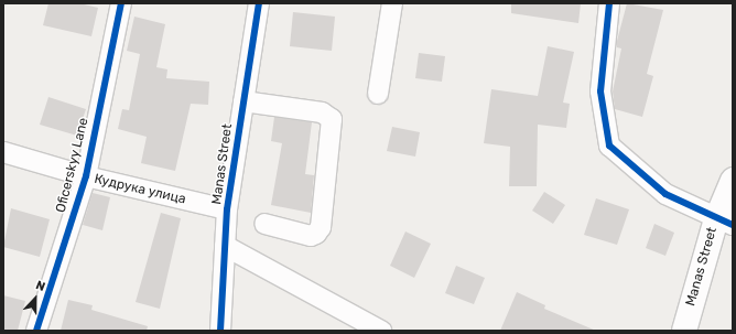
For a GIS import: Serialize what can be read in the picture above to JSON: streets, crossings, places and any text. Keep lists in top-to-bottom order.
{
  "streets": {
    "street": ["Manas Street", "Oficerskyy Lane", "Кудрука улица"]
  },
  "crossings": [
    ["Manas Street", "Кудрука улица"],
    ["Oficerskyy Lane", "Кудрука улица"]
  ],
  "north": "top"
}
